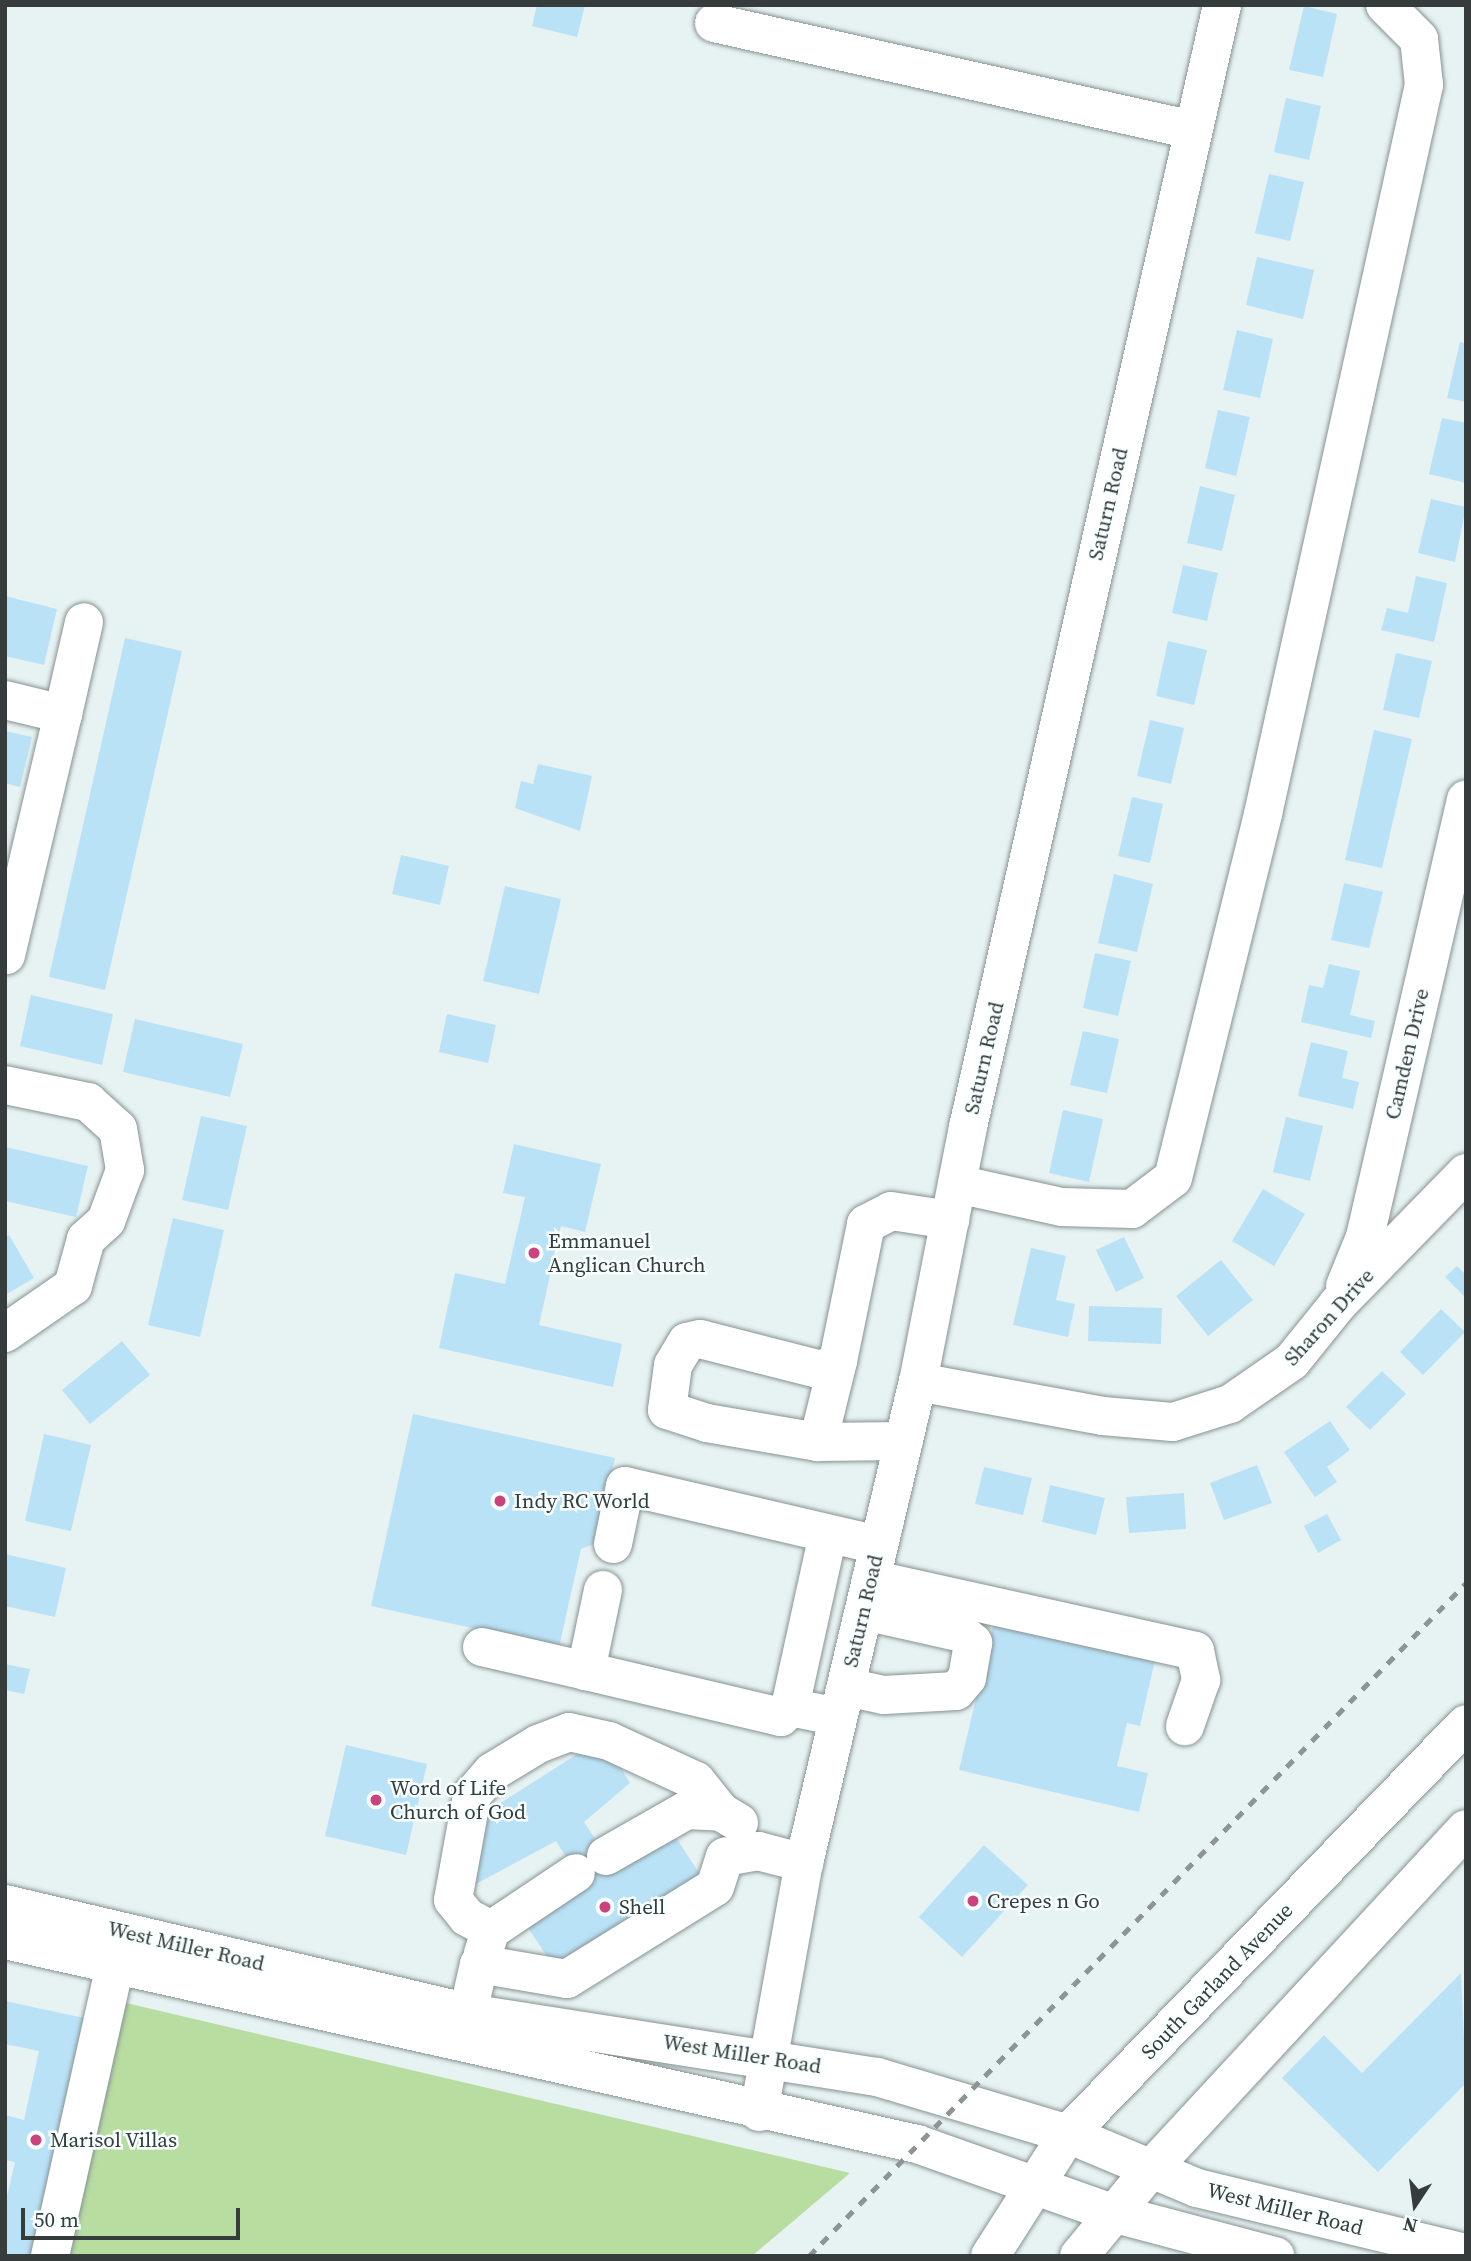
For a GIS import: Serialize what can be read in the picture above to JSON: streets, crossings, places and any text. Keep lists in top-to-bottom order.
{
  "streets": {
    "main road": [
      "Saturn Road",
      "Camden Drive",
      "Sharon Drive",
      "West Miller Road",
      "South Garland Avenue"
    ]
  },
  "crossings": [
    ["Saturn Road", "Sharon Drive"],
    ["Saturn Road", "West Miller Road"],
    ["Camden Drive", "Sharon Drive"],
    ["West Miller Road", "South Garland Avenue"]
  ],
  "places": [
    "Emmanuel Anglican Church",
    "Indy RC World",
    "Word of Life Church of God",
    "Crepes n Go",
    "Shell",
    "Marisol Villas"
  ],
  "scale_bar": "50 m",
  "north": "bottom"
}
